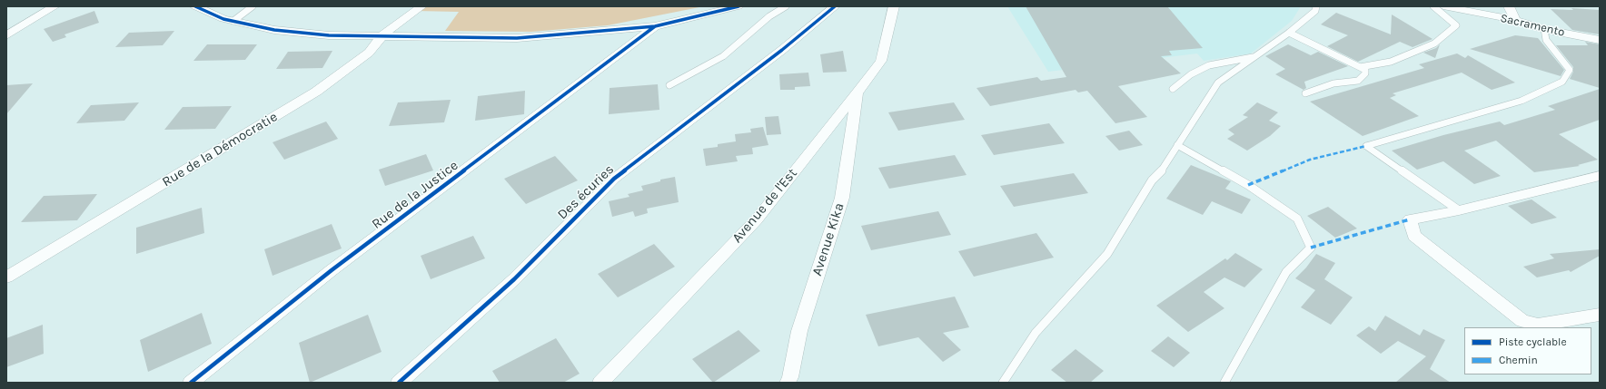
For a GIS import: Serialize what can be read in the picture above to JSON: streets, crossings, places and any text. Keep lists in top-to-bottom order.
{
  "streets": {
    "street": [
      "Sacramento",
      "Rue de la Démocratie",
      "Des écuries",
      "Rue de la Justice",
      "Avenue de l'Est",
      "Avenue Kika"
    ]
  },
  "crossings": [
    ["Avenue de l'Est", "Avenue Kika"]
  ],
  "legend": ["Piste cyclable", "Chemin"]
}
